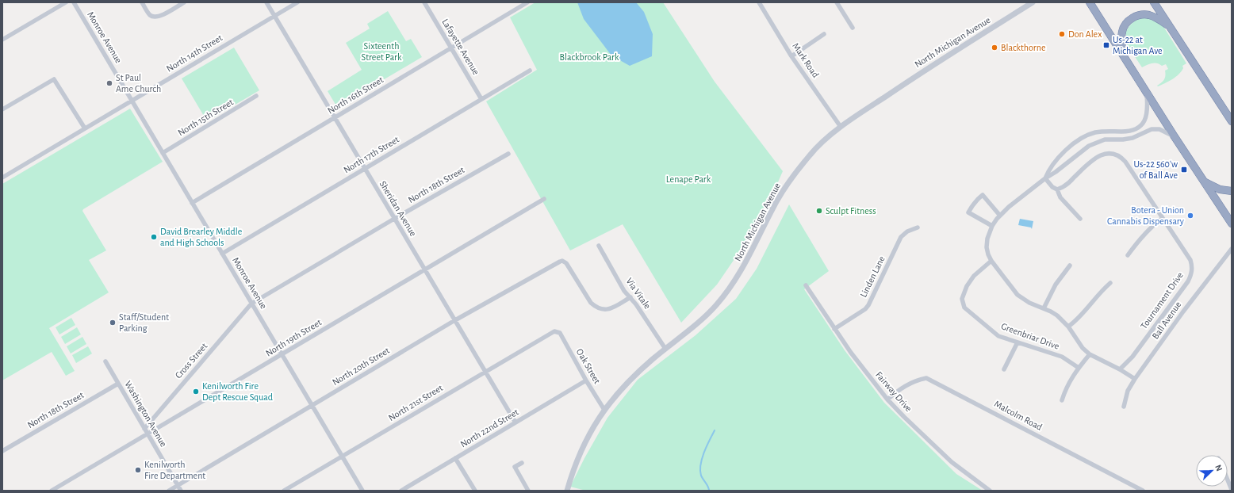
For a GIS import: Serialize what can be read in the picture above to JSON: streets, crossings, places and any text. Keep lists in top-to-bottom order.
{
  "streets": {
    "street": [
      "Monroe Avenue",
      "North Michigan Avenue",
      "Lafayette Avenue",
      "North 14th Street",
      "Mark Road",
      "North 16th Street",
      "North 15th Street",
      "North 17th Street",
      "North 18th Street",
      "Sheridan Avenue",
      "Linden Lane",
      "Via Vitale",
      "Tournament Drive",
      "Ball Avenue",
      "Greenbriar Drive",
      "North 19th Street",
      "Cross Street",
      "North 20th Street",
      "Oak Street",
      "Fairway Drive",
      "North 21st Street",
      "Washington Avenue",
      "Malcolm Road",
      "North 22nd Street"
    ]
  },
  "crossings": [
    ["Monroe Avenue", "North 14th Street"],
    ["Monroe Avenue", "North 16th Street"],
    ["Monroe Avenue", "North 15th Street"],
    ["Monroe Avenue", "North 17th Street"],
    ["Monroe Avenue", "North 18th Street"],
    ["Monroe Avenue", "North 19th Street"],
    ["Monroe Avenue", "Cross Street"],
    ["Monroe Avenue", "North 20th Street"],
    ["Monroe Avenue", "North 21st Street"],
    ["North Michigan Avenue", "Mark Road"],
    ["North Michigan Avenue", "Via Vitale"],
    ["North Michigan Avenue", "Oak Street"],
    ["Lafayette Avenue", "North 16th Street"],
    ["Lafayette Avenue", "North 17th Street"],
    ["North 14th Street", "Sheridan Avenue"],
    ["North 16th Street", "Sheridan Avenue"],
    ["North 17th Street", "Sheridan Avenue"],
    ["North 18th Street", "Sheridan Avenue"],
    ["North 18th Street", "Cross Street"],
    ["North 18th Street", "Washington Avenue"],
    ["Sheridan Avenue", "North 19th Street"],
    ["Sheridan Avenue", "North 20th Street"],
    ["Sheridan Avenue", "North 21st Street"],
    ["Sheridan Avenue", "North 22nd Street"],
    ["Linden Lane", "Fairway Drive"],
    ["Via Vitale", "North 20th Street"],
    ["North 19th Street", "Washington Avenue"],
    ["Cross Street", "Washington Avenue"],
    ["North 20th Street", "Washington Avenue"],
    ["Oak Street", "North 21st Street"],
    ["Oak Street", "North 22nd Street"],
    ["Fairway Drive", "Malcolm Road"]
  ],
  "parks": ["Sixteenth Street Park", "Blackbrook Park", "Lenape Park"],
  "places": {
    "other": [
      "Don Alex",
      "Blackthorne",
      "St Paul Ame Church",
      "Sculpt Fitness",
      "Botera - Union Cannabis Dispensary",
      "David Brearley Middle and High Schools",
      "Staff/Student Parking",
      "Kenilworth Fire Dept Rescue Squad",
      "Kenilworth Fire Department"
    ],
    "transit": ["Us-22 at Michigan Ave", "Us-22 560'w of Ball Ave"]
  },
  "north": "top right"
}
